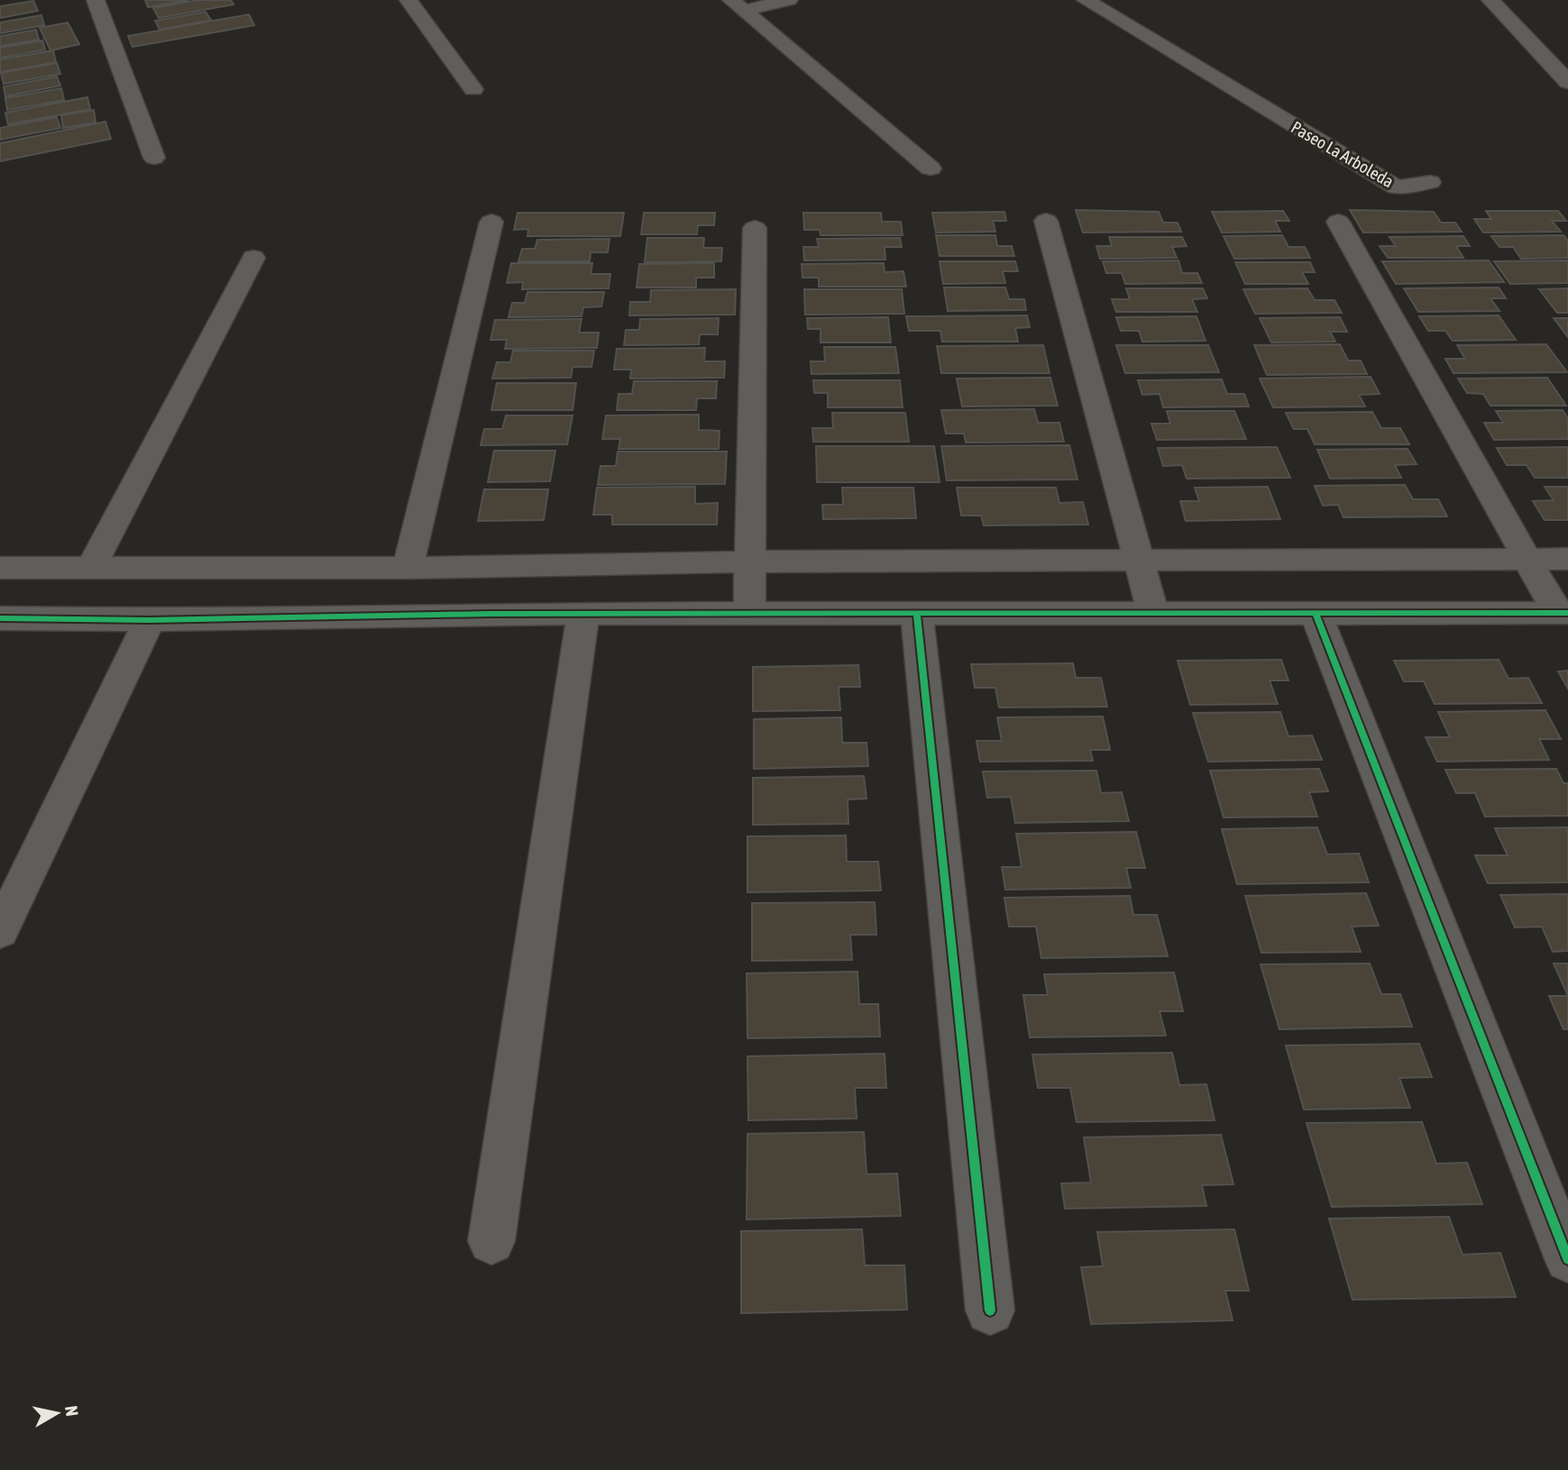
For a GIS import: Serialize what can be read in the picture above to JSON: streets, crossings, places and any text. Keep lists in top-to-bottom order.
{
  "streets": {
    "street": ["Paseo La Arboleda"]
  },
  "north": "right"
}
